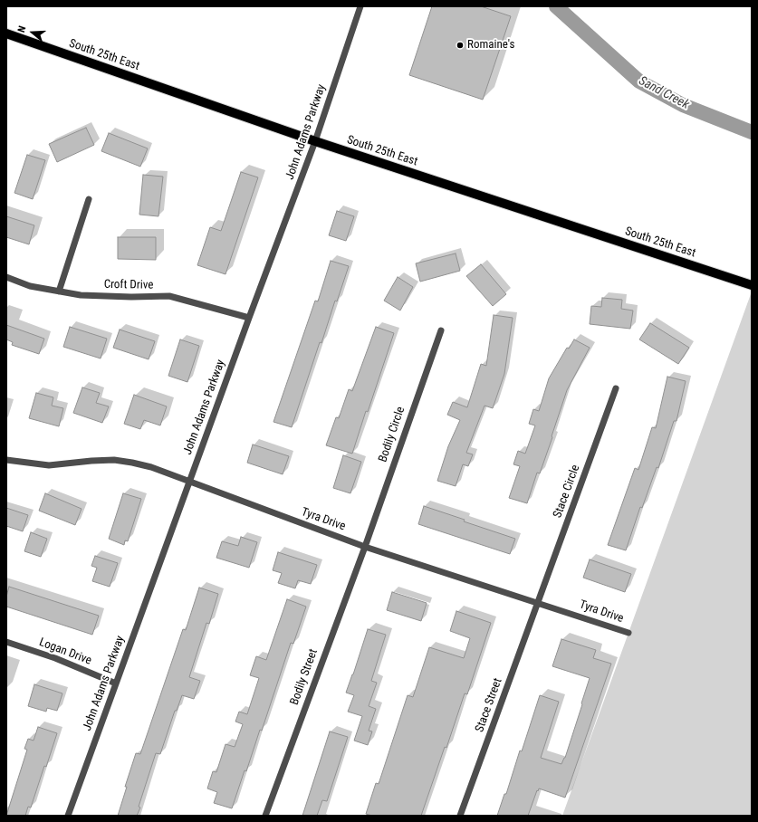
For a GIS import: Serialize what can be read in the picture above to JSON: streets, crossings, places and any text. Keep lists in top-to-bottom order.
{
  "streets": {
    "main road": ["South 25th East"],
    "street": [
      "John Adams Parkway",
      "Croft Drive",
      "Bodily Circle",
      "Stace Circle",
      "Tyra Drive",
      "Logan Drive",
      "Bodily Street",
      "Stace Street"
    ]
  },
  "crossings": [
    ["South 25th East", "John Adams Parkway"],
    ["John Adams Parkway", "Croft Drive"],
    ["John Adams Parkway", "Tyra Drive"],
    ["John Adams Parkway", "Logan Drive"],
    ["Bodily Circle", "Tyra Drive"],
    ["Bodily Circle", "Bodily Street"],
    ["Stace Circle", "Tyra Drive"],
    ["Stace Circle", "Stace Street"],
    ["Tyra Drive", "Bodily Street"],
    ["Tyra Drive", "Stace Street"]
  ],
  "water": ["Sand Creek"],
  "places": ["Romaine's"],
  "north": "left"
}
